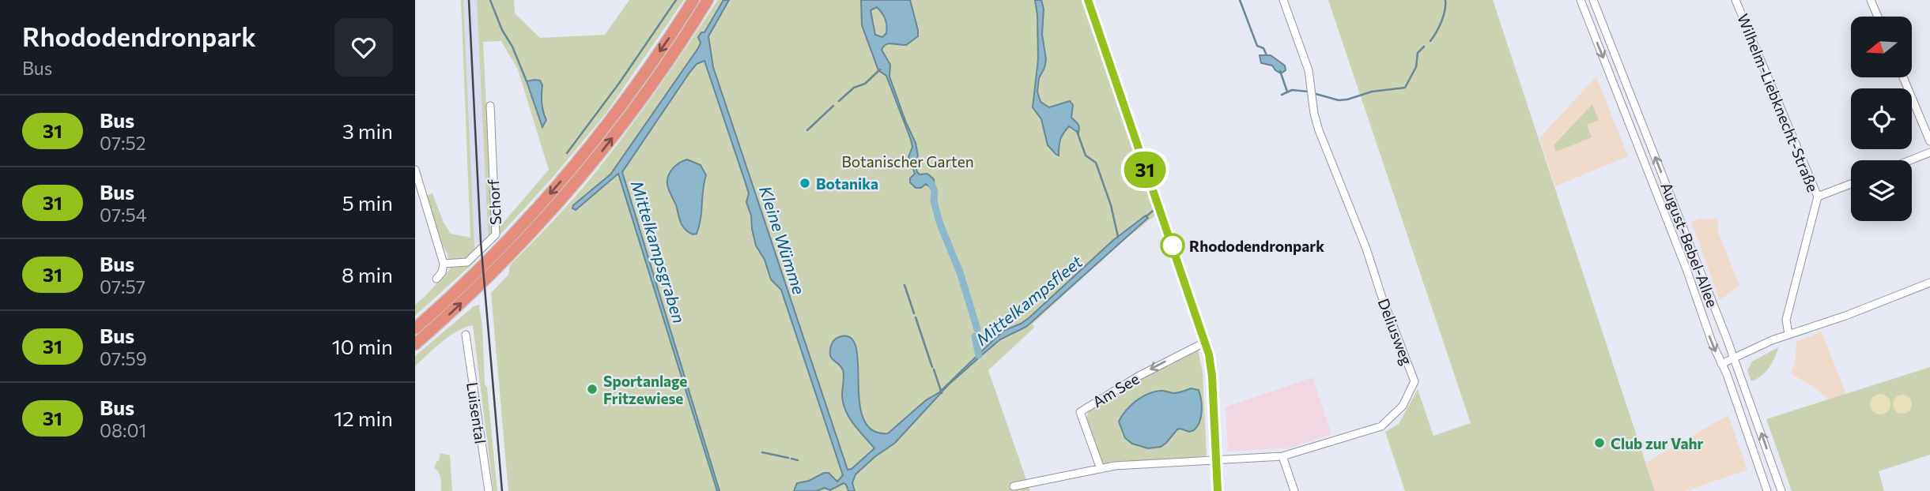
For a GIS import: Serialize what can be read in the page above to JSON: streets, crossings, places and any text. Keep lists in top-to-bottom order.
{
  "streets": {
    "street": [
      "Wilhelm-Liebknecht-Straße",
      "Schorf",
      "August-Bebel-Allee",
      "Deliusweg",
      "Am See",
      "Luisental"
    ]
  },
  "crossings": [
    ["Deliusweg", "Am See"]
  ],
  "one_way": ["Am See"],
  "water": ["Kleine Wümme", "Mittelkampsgraben", "Mittelkampsfleet"],
  "parks": ["Botanischer Garten"],
  "places": [
    "Botanika",
    "Rhododendronpark",
    "Sportanlage Fritzewiese",
    "Club zur Vahr"
  ],
  "lines": ["bus line 31"],
  "north": "left",
  "page": {
    "heading": ["Rhododendronpark", "Bus"],
    "on_map": "31",
    "list": [
      {
        "mark": "31",
        "name": "Bus",
        "note": "07:52",
        "value": "3 min"
      },
      {
        "mark": "31",
        "name": "Bus",
        "note": "07:54",
        "value": "5 min"
      },
      {
        "mark": "31",
        "name": "Bus",
        "note": "07:57",
        "value": "8 min"
      },
      {
        "mark": "31",
        "name": "Bus",
        "note": "07:59",
        "value": "10 min"
      },
      {
        "mark": "31",
        "name": "Bus",
        "note": "08:01",
        "value": "12 min"
      }
    ]
  }
}
